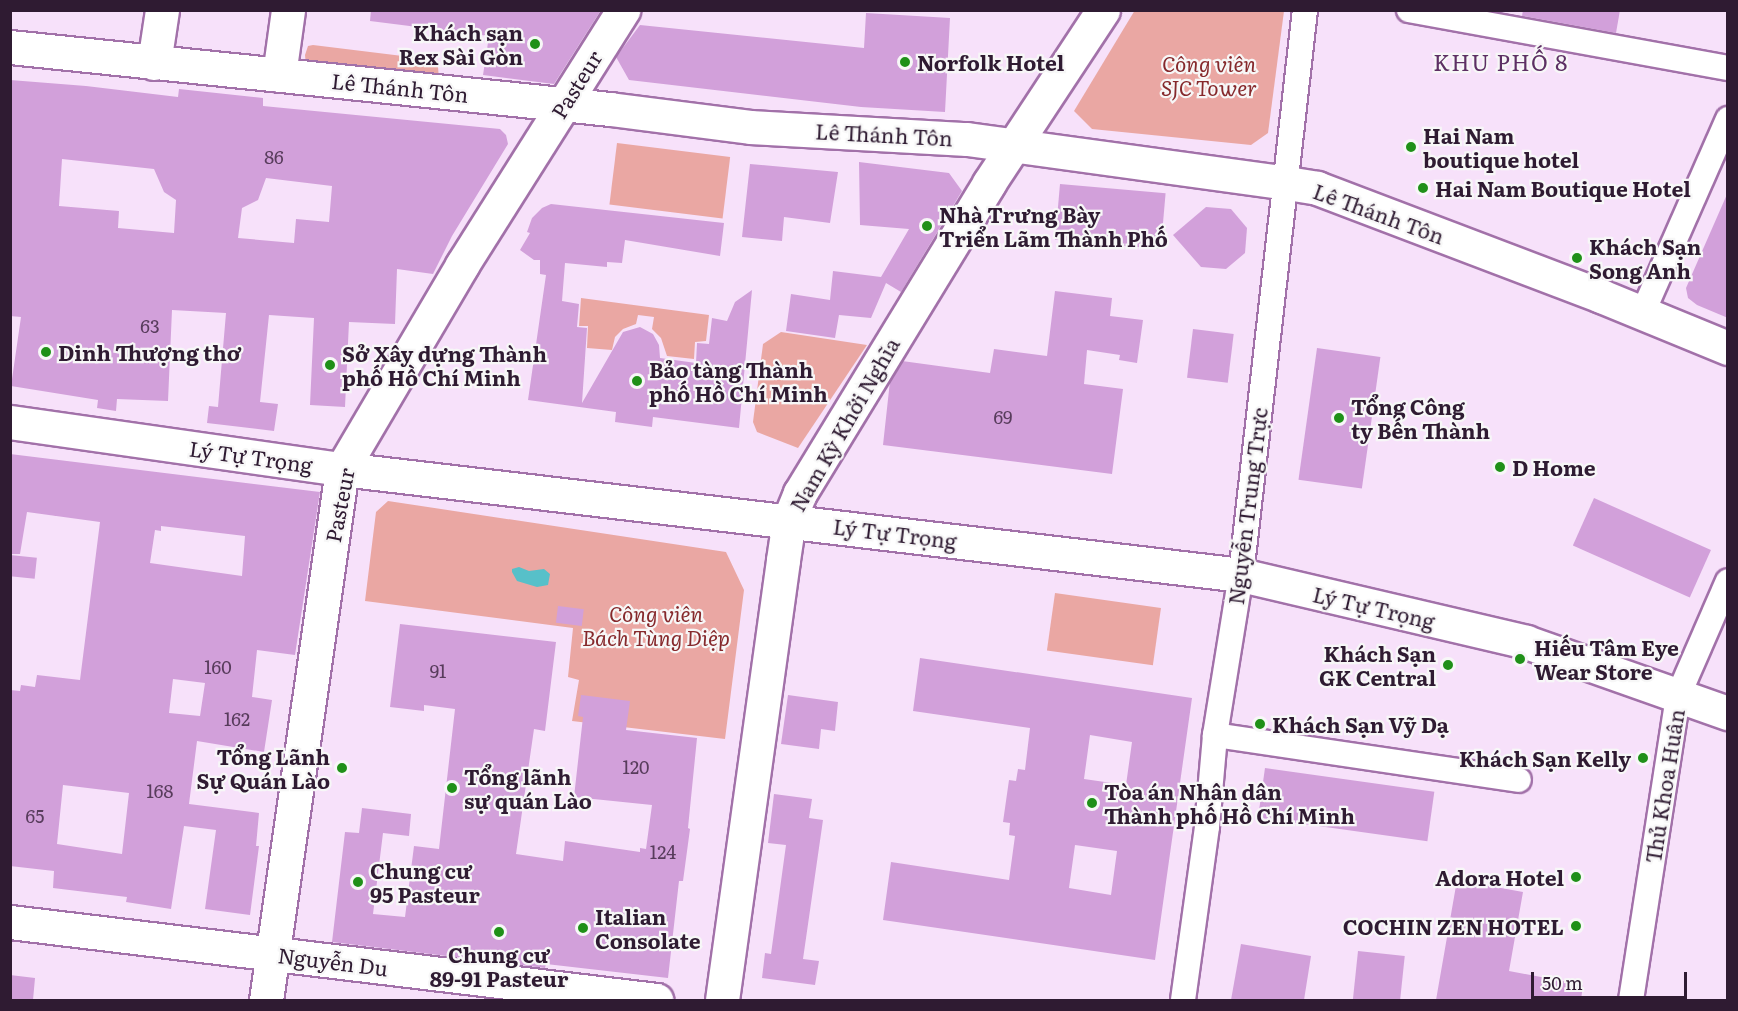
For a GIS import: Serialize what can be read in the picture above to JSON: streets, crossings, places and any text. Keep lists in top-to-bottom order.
{
  "streets": {
    "street": [
      "Pasteur",
      "Lê Thánh Tôn",
      "Nam Kỳ Khởi Nghĩa",
      "Lý Tự Trọng",
      "Nguyễn Trung Trực",
      "Thủ Khoa Huân",
      "Nguyễn Du"
    ]
  },
  "crossings": [
    ["Pasteur", "Lê Thánh Tôn"],
    ["Pasteur", "Lý Tự Trọng"],
    ["Pasteur", "Nguyễn Du"],
    ["Lê Thánh Tôn", "Nam Kỳ Khởi Nghĩa"],
    ["Lê Thánh Tôn", "Nguyễn Trung Trực"],
    ["Nam Kỳ Khởi Nghĩa", "Lý Tự Trọng"],
    ["Lý Tự Trọng", "Nguyễn Trung Trực"],
    ["Lý Tự Trọng", "Thủ Khoa Huân"]
  ],
  "districts": ["KHU PHỐ 8"],
  "parks": ["Công viên SJC Tower", "Công viên Bách Tùng Diệp"],
  "places": [
    "Khách sạn Rex Sài Gòn",
    "Norfolk Hotel",
    "Hai Nam boutique hotel",
    "Hai Nam Boutique Hotel",
    "Nhà Trưng Bày Triển Lãm Thành Phố",
    "Khách Sạn Song Anh",
    "Dinh Thượng thơ",
    "Sở Xây dựng Thành phố Hồ Chí Minh",
    "Bảo tàng Thành phố Hồ Chí Minh",
    "Tổng Công ty Bến Thành",
    "D Home",
    "Hiếu Tâm Eye Wear Store",
    "Khách Sạn GK Central",
    "Khách Sạn Vỹ Dạ",
    "Khách Sạn Kelly",
    "Tổng Lãnh Sự Quán Lào",
    "Tổng lãnh sự quán Lào",
    "Tòa án Nhân dân Thành phố Hồ Chí Minh",
    "Adora Hotel",
    "Chung cư 95 Pasteur",
    "COCHIN ZEN HOTEL",
    "Italian Consolate",
    "Chung cư 89-91 Pasteur"
  ],
  "house_numbers": [
    "86",
    "63",
    "69",
    "160",
    "91",
    "162",
    "120",
    "168",
    "65",
    "124"
  ],
  "scale_bar": "50 m"
}
